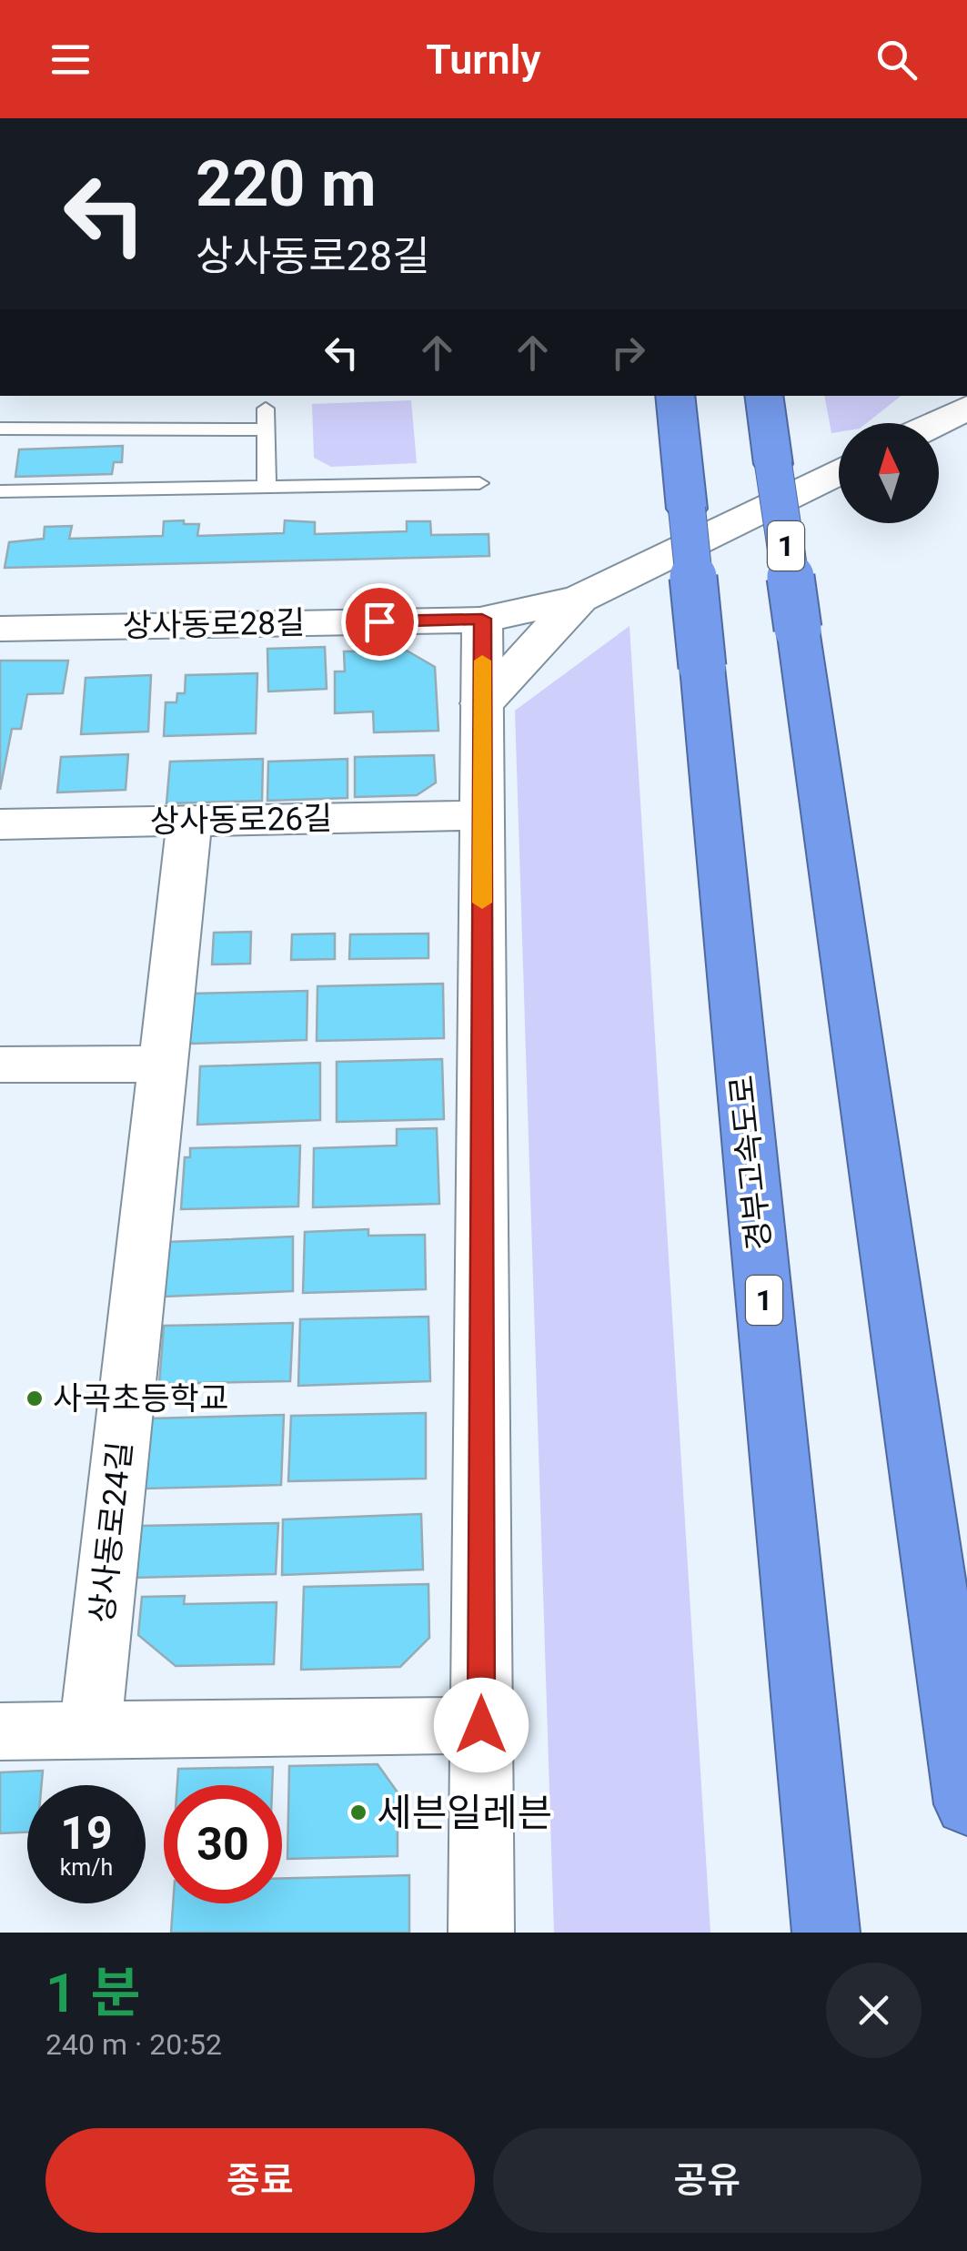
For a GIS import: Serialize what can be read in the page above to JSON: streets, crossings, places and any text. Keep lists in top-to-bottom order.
{
  "streets": {
    "highway": ["1", "경부고속도로"],
    "street": ["상사동로28길", "상사동로26길", "상사동로24길"]
  },
  "crossings": [
    ["상사동로26길", "상사동로24길"]
  ],
  "places": ["사곡초등학교", "세븐일레븐"],
  "north": "top",
  "page": {
    "header": "Turnly",
    "turn": ["220 m", "상사동로28길"],
    "speed": "19 km/h",
    "limit": "30",
    "heading": ["1 분", "240 m · 20:52"],
    "buttons": ["종료", "공유"]
  }
}
